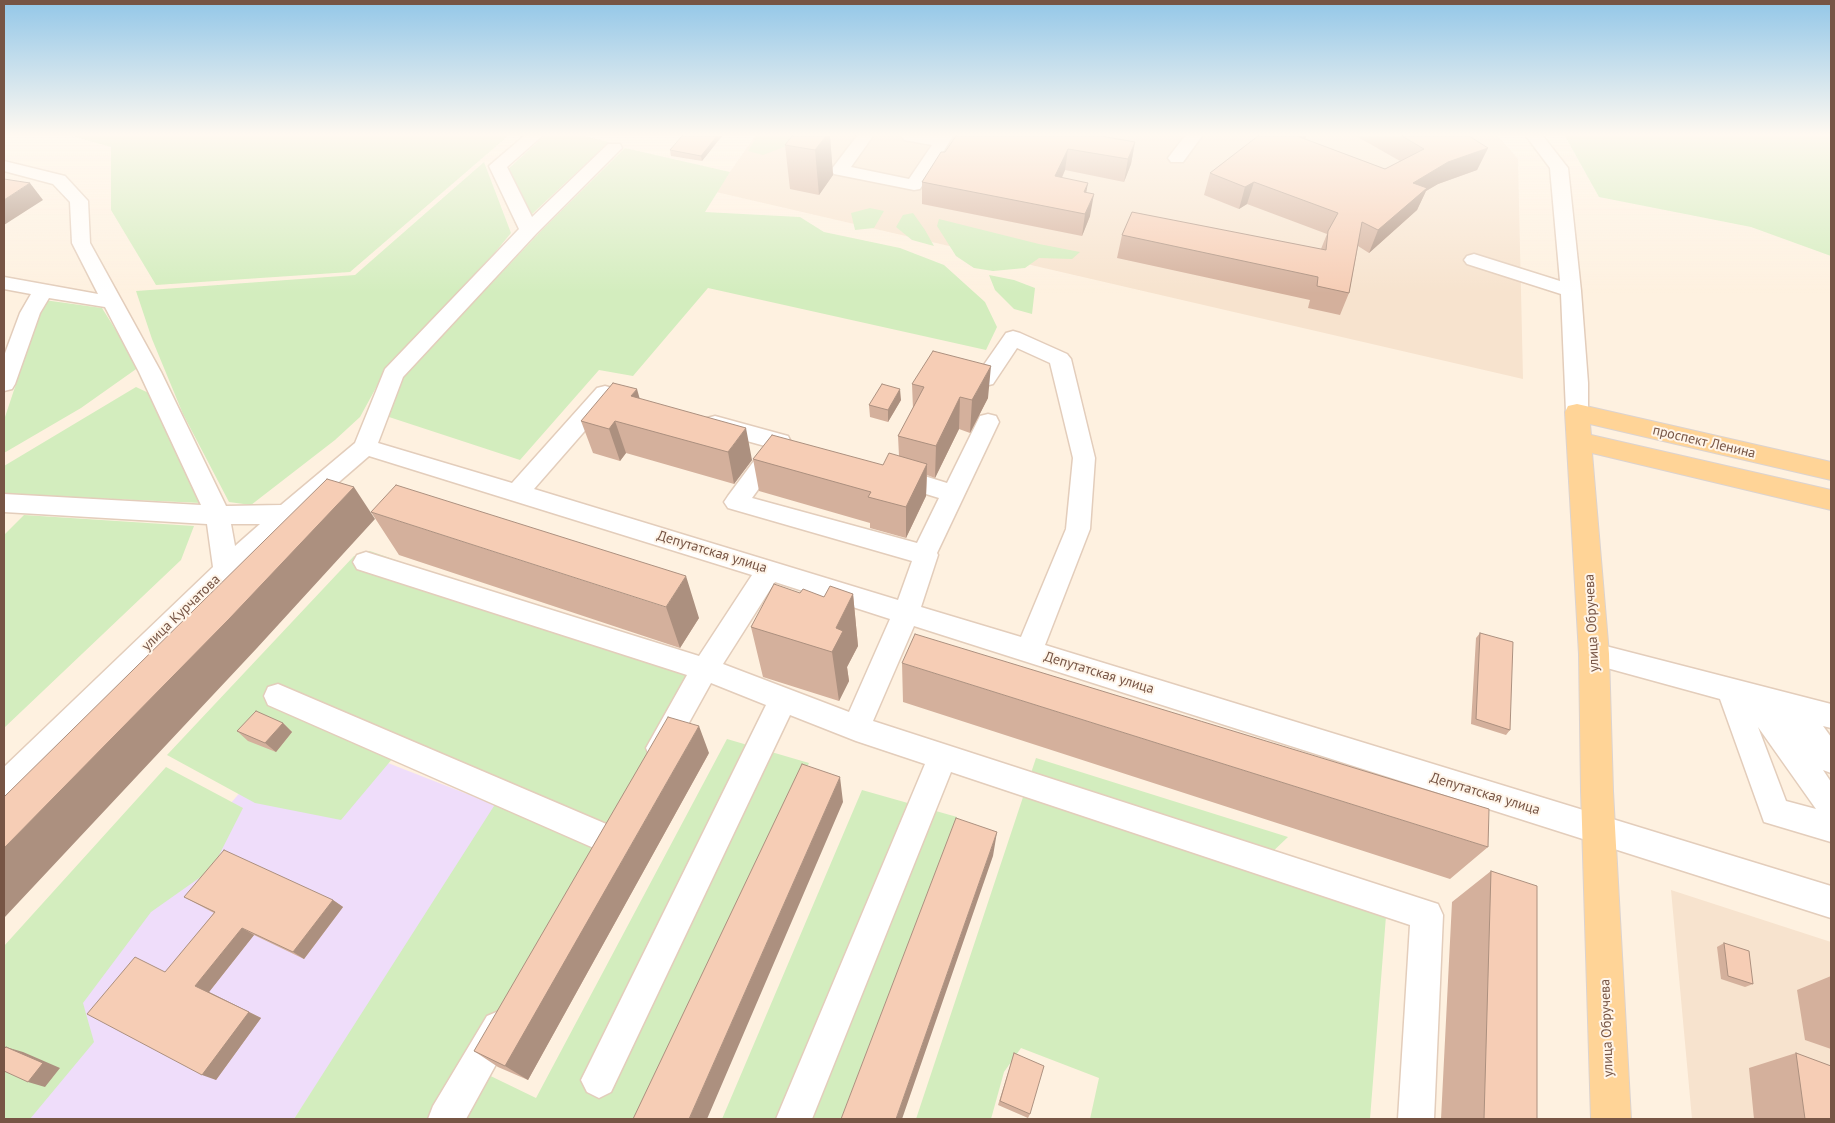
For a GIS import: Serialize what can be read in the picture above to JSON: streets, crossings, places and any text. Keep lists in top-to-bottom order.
{
  "streets": {
    "main road": ["проспект Ленина", "улица Обручева"],
    "street": ["Депутатская улица", "улица Курчатова"]
  },
  "crossings": [
    ["проспект Ленина", "улица Обручева"],
    ["Депутатская улица", "улица Курчатова"],
    ["Депутатская улица", "улица Обручева"]
  ]
}
